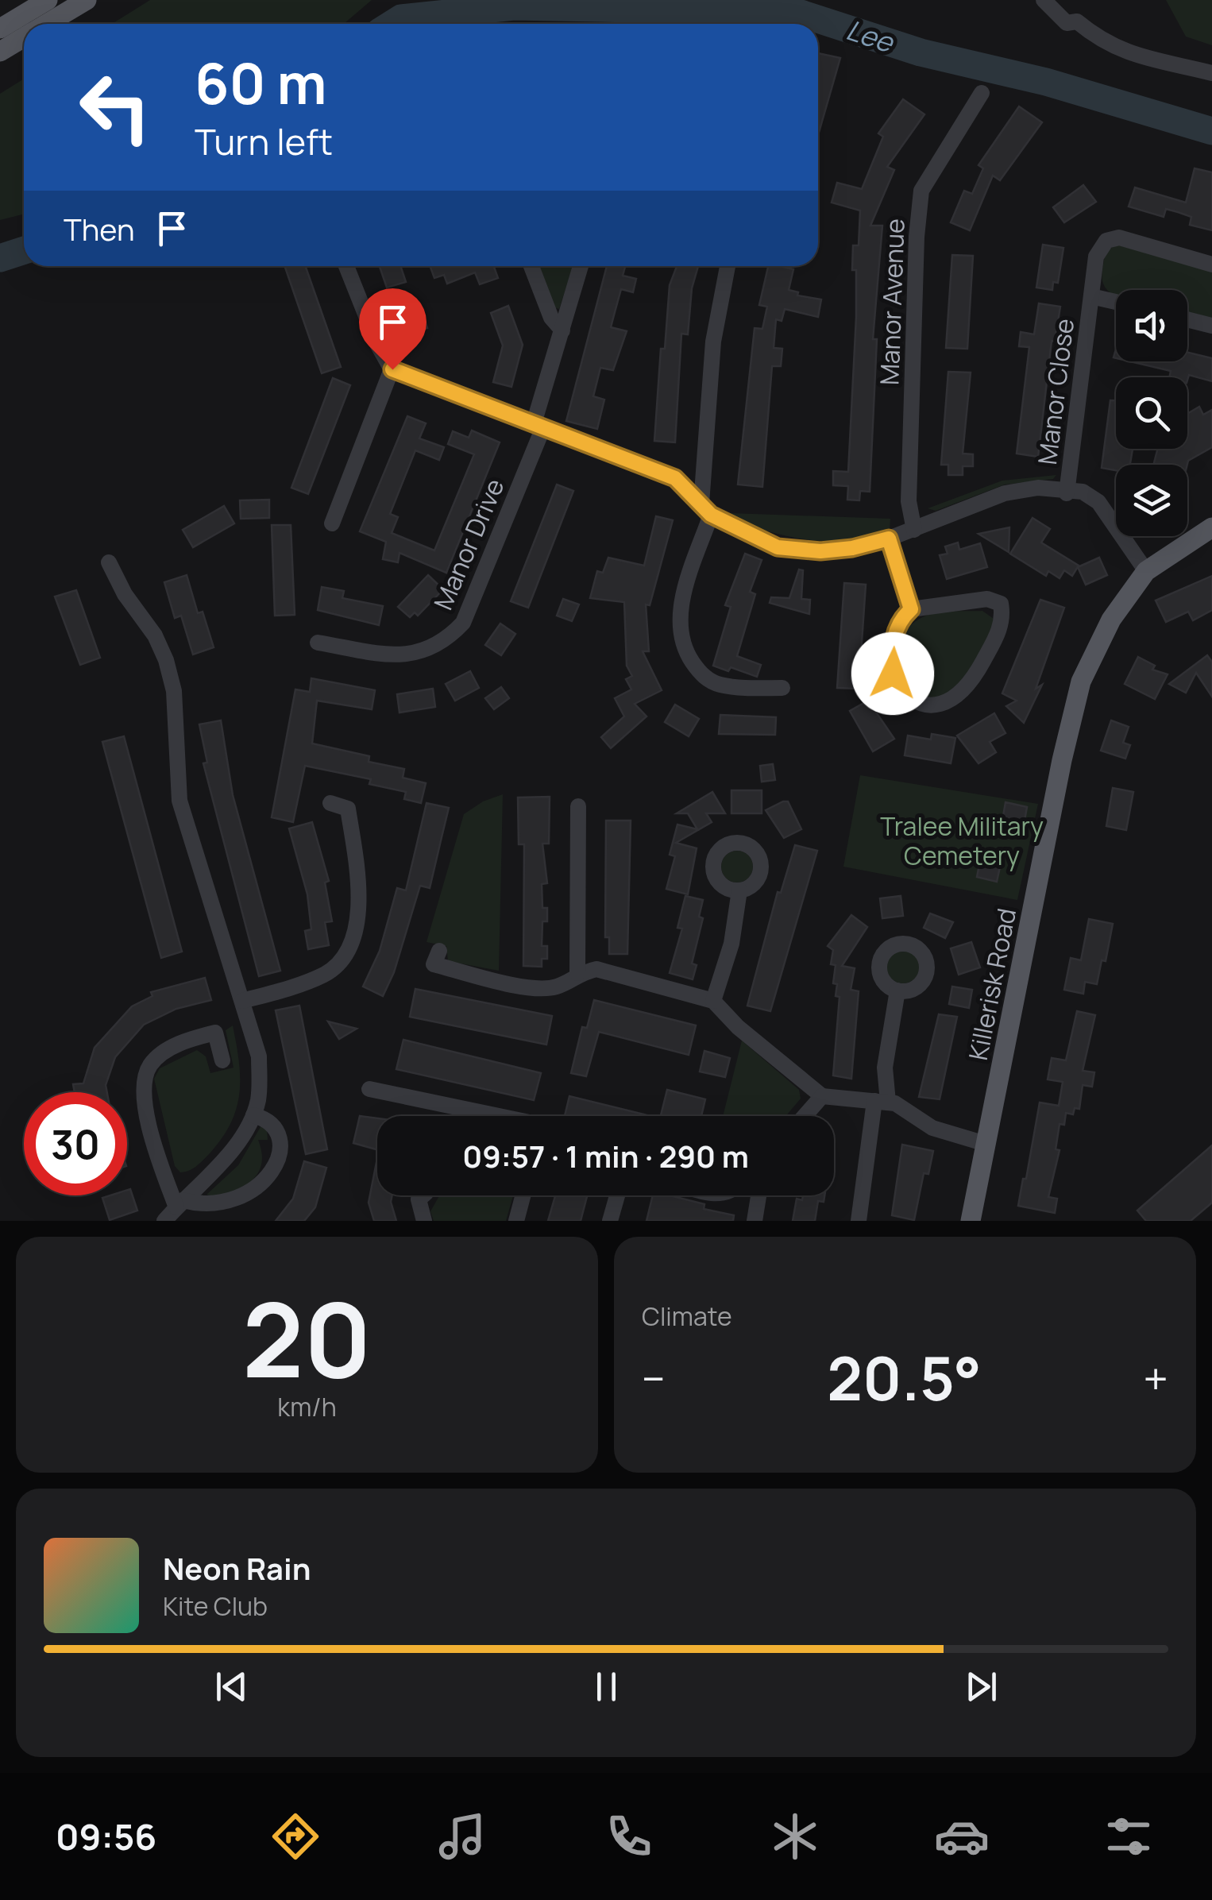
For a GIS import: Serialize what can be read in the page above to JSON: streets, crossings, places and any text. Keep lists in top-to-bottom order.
{
  "streets": {
    "main road": ["Killerisk Road"],
    "street": ["Manor Avenue", "Manor Close", "Manor Drive"]
  },
  "water": ["Lee"],
  "parks": ["Tralee Military Cemetery"],
  "page": {
    "turn": ["60 m", "Turn left"],
    "then": "Then",
    "limit": "30",
    "trip": "09:57 · 1 min · 290 m",
    "tile": [
      ["20", "km/h"],
      "Climate"
    ],
    "heat": ["−", "20.5°", "+"],
    "song": ["Neon Rain", "Kite Club"],
    "tabs": "09:56"
  }
}
